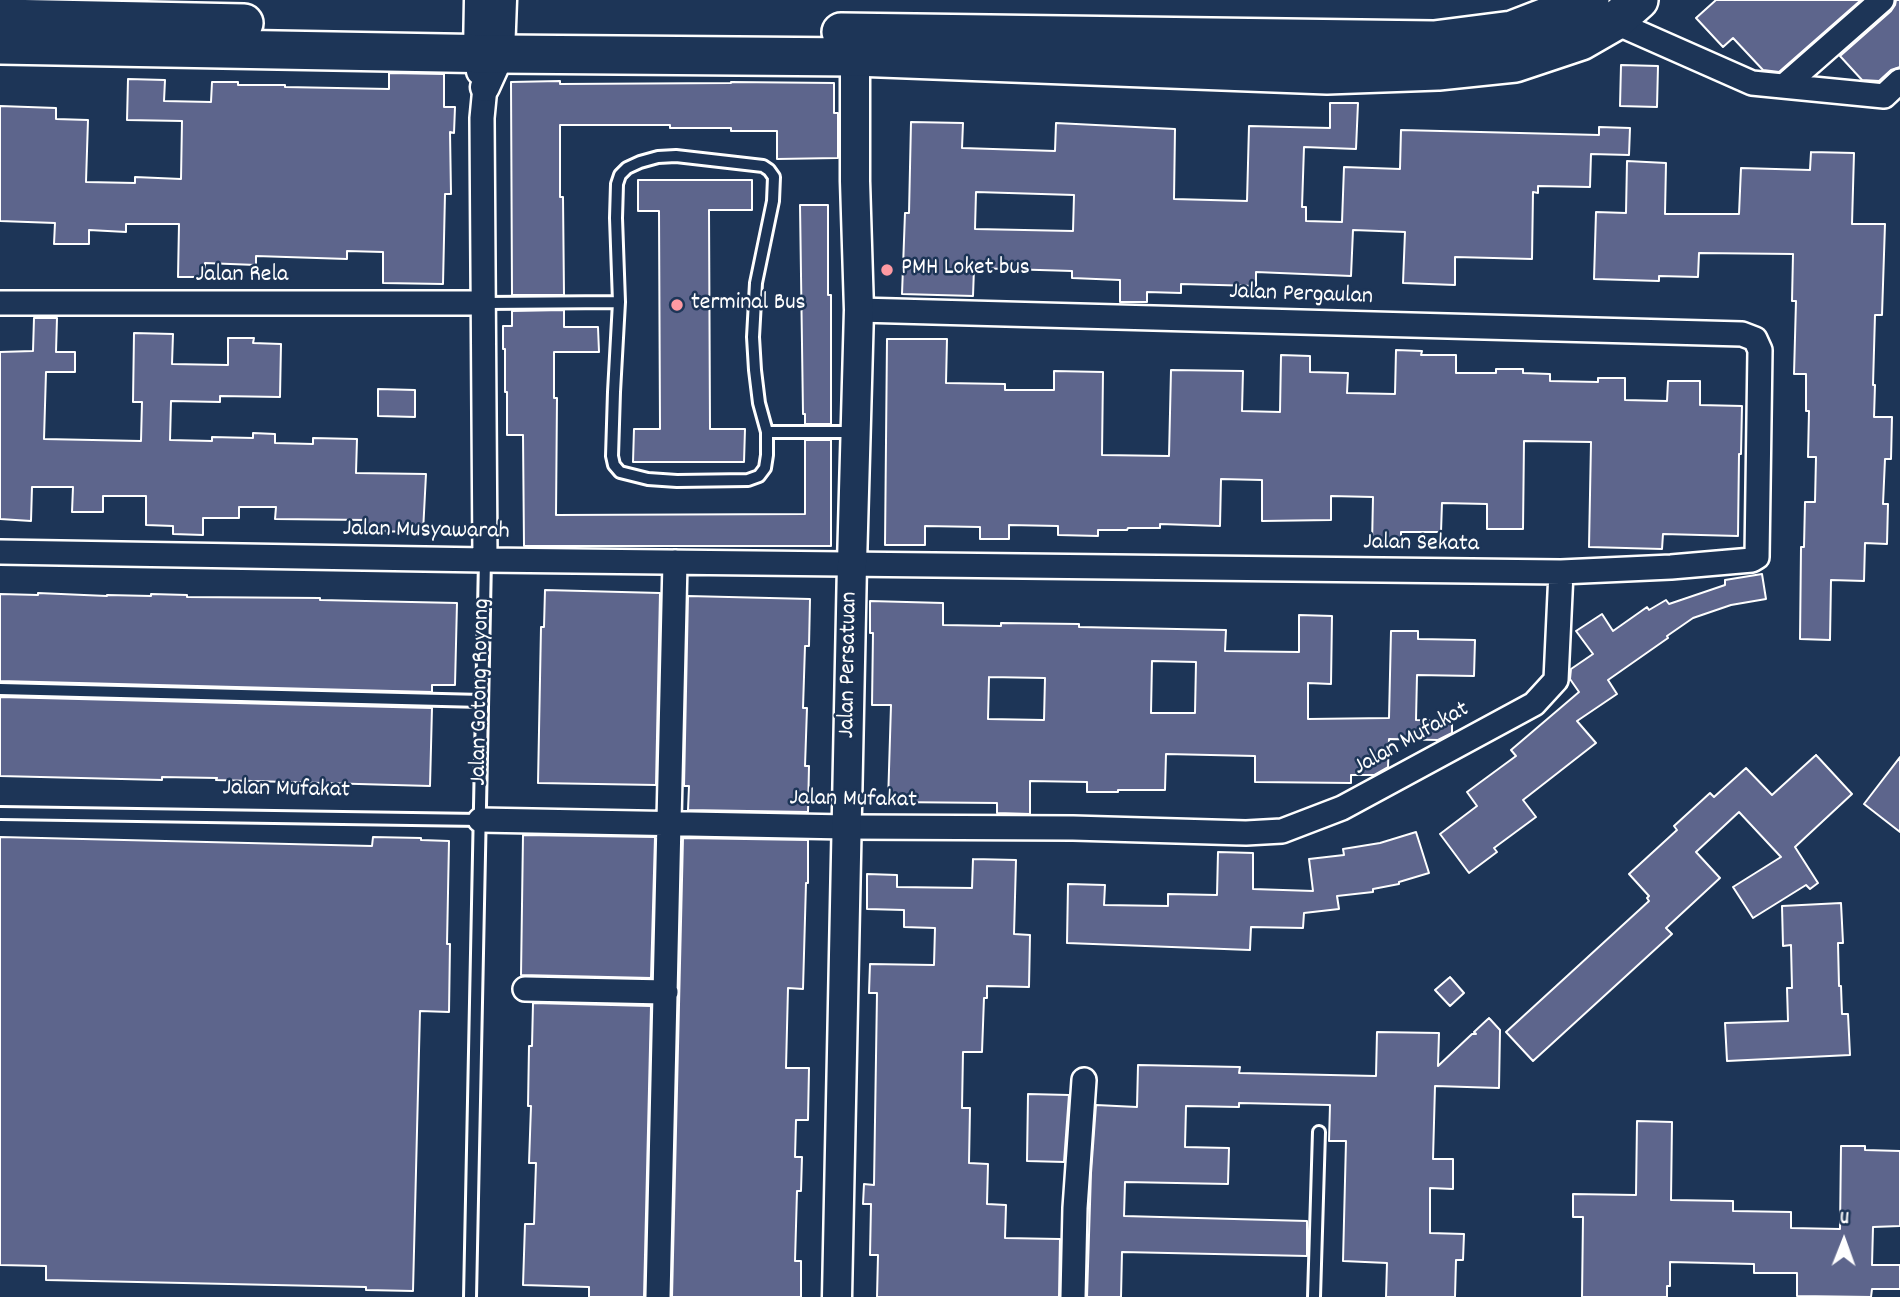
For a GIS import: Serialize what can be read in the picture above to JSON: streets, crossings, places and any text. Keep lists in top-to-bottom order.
{
  "streets": {
    "street": [
      "Jalan Rela",
      "Jalan Pergaulan",
      "Jalan Musyawarah",
      "Jalan Sekata",
      "Jalan Persatuan",
      "Jalan Gotong Royong",
      "Jalan Mufakat"
    ]
  },
  "crossings": [
    ["Jalan Rela", "Jalan Gotong Royong"],
    ["Jalan Pergaulan", "Jalan Sekata"],
    ["Jalan Pergaulan", "Jalan Persatuan"],
    ["Jalan Musyawarah", "Jalan Sekata"],
    ["Jalan Musyawarah", "Jalan Persatuan"],
    ["Jalan Musyawarah", "Jalan Gotong Royong"],
    ["Jalan Sekata", "Jalan Persatuan"],
    ["Jalan Sekata", "Jalan Mufakat"],
    ["Jalan Persatuan", "Jalan Mufakat"],
    ["Jalan Gotong Royong", "Jalan Mufakat"]
  ],
  "places": ["PMH Loket bus", "terminal Bus"],
  "north": "top"
}
